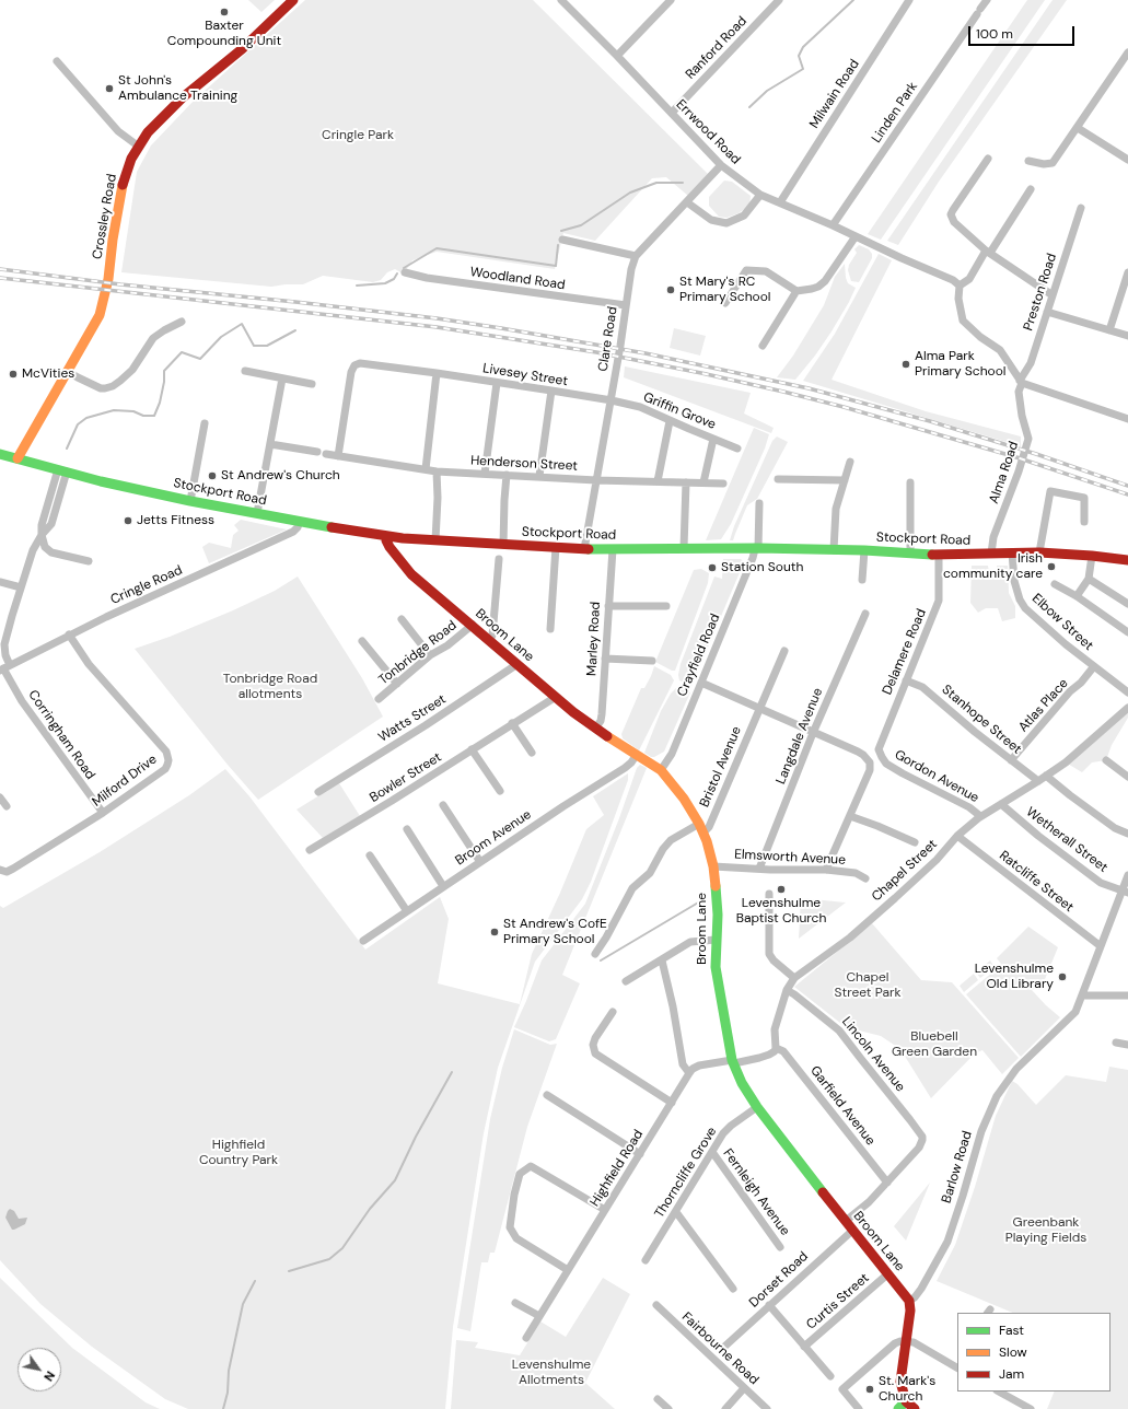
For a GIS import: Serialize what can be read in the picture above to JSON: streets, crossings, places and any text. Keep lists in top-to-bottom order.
{
  "streets": {
    "main road": ["Crossley Road", "Stockport Road", "Broom Lane"],
    "street": [
      "Ranford Road",
      "Milwain Road",
      "Linden Park",
      "Errwood Road",
      "Woodland Road",
      "Preston Road",
      "Clare Road",
      "Livesey Street",
      "Griffin Grove",
      "Henderson Street",
      "Alma Road",
      "Cringle Road",
      "Elbow Street",
      "Marley Road",
      "Delamere Road",
      "Tonbridge Road",
      "Crayfield Road",
      "Atlas Place",
      "Watts Street",
      "Stanhope Street",
      "Corringham Road",
      "Langdale Avenue",
      "Bristol Avenue",
      "Gordon Avenue",
      "Bowler Street",
      "Milford Drive",
      "Broom Avenue",
      "Wetherall Street",
      "Elmsworth Avenue",
      "Chapel Street",
      "Ratcliffe Street",
      "Lincoln Avenue",
      "Garfield Avenue",
      "Barlow Road",
      "Highfield Road",
      "Thorncliffe Grove",
      "Fernleigh Avenue",
      "Dorset Road",
      "Curtis Street",
      "Fairbourne Road"
    ]
  },
  "crossings": [
    ["Ranford Road", "Errwood Road"],
    ["Milwain Road", "Errwood Road"],
    ["Linden Park", "Errwood Road"],
    ["Errwood Road", "Clare Road"],
    ["Crossley Road", "Stockport Road"],
    ["Woodland Road", "Clare Road"],
    ["Preston Road", "Alma Road"],
    ["Clare Road", "Livesey Street"],
    ["Clare Road", "Griffin Grove"],
    ["Clare Road", "Henderson Street"],
    ["Clare Road", "Stockport Road"],
    ["Livesey Street", "Griffin Grove"],
    ["Livesey Street", "Henderson Street"],
    ["Alma Road", "Stockport Road"],
    ["Stockport Road", "Cringle Road"],
    ["Stockport Road", "Elbow Street"],
    ["Stockport Road", "Broom Lane"],
    ["Stockport Road", "Marley Road"],
    ["Stockport Road", "Delamere Road"],
    ["Stockport Road", "Crayfield Road"],
    ["Stockport Road", "Corringham Road"],
    ["Cringle Road", "Corringham Road"],
    ["Cringle Road", "Milford Drive"],
    ["Elbow Street", "Atlas Place"],
    ["Broom Lane", "Marley Road"],
    ["Broom Lane", "Tonbridge Road"],
    ["Broom Lane", "Crayfield Road"],
    ["Broom Lane", "Watts Street"],
    ["Broom Lane", "Bristol Avenue"],
    ["Broom Lane", "Bowler Street"],
    ["Broom Lane", "Broom Avenue"],
    ["Broom Lane", "Elmsworth Avenue"],
    ["Broom Lane", "Barlow Road"],
    ["Broom Lane", "Thorncliffe Grove"],
    ["Broom Lane", "Dorset Road"],
    ["Broom Lane", "Curtis Street"],
    ["Delamere Road", "Stanhope Street"],
    ["Delamere Road", "Gordon Avenue"],
    ["Atlas Place", "Stanhope Street"],
    ["Stanhope Street", "Chapel Street"],
    ["Corringham Road", "Milford Drive"],
    ["Langdale Avenue", "Elmsworth Avenue"],
    ["Gordon Avenue", "Chapel Street"],
    ["Wetherall Street", "Chapel Street"],
    ["Wetherall Street", "Barlow Road"],
    ["Chapel Street", "Ratcliffe Street"],
    ["Chapel Street", "Lincoln Avenue"],
    ["Chapel Street", "Garfield Avenue"],
    ["Ratcliffe Street", "Barlow Road"],
    ["Lincoln Avenue", "Garfield Avenue"],
    ["Thorncliffe Grove", "Fernleigh Avenue"]
  ],
  "parks": [
    "Cringle Park",
    "Tonbridge Road allotments",
    "Chapel Street Park",
    "Bluebell Green Garden",
    "Highfield Country Park",
    "Greenbank Playing Fields",
    "Levenshulme Allotments"
  ],
  "places": [
    "Baxter Compounding Unit",
    "St John's Ambulance Training",
    "St Mary's RC Primary School",
    "Alma Park Primary School",
    "McVities",
    "St Andrew's Church",
    "Jetts Fitness",
    "Irish community care",
    "Station South",
    "Levenshulme Baptist Church",
    "St Andrew's CofE Primary School",
    "Levenshulme Old Library",
    "St. Mark's Church"
  ],
  "legend": ["Fast", "Slow", "Jam"],
  "scale_bar": "100 m",
  "north": "bottom right"
}
